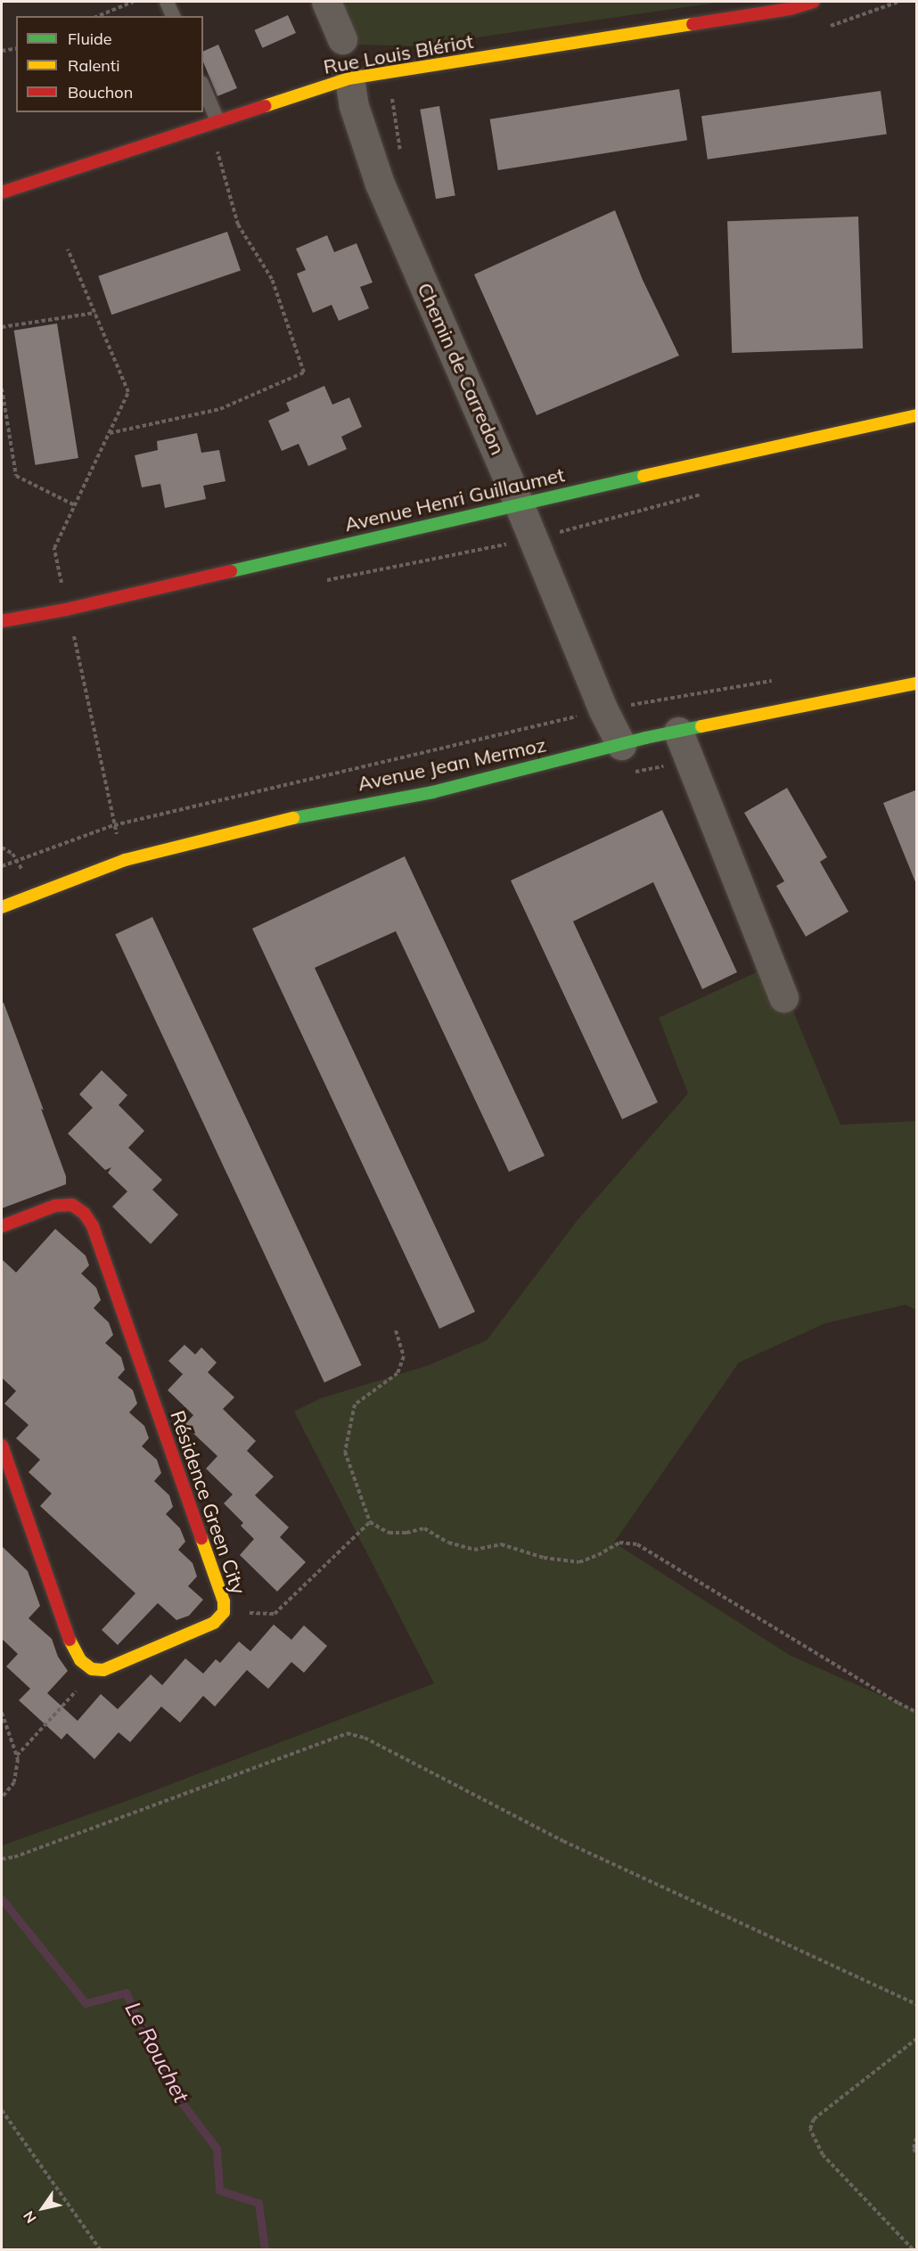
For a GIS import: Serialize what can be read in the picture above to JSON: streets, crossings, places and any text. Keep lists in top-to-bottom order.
{
  "streets": {
    "street": [
      "Rue Louis Blériot",
      "Chemin de Carredon",
      "Avenue Henri Guillaumet",
      "Avenue Jean Mermoz",
      "Résidence Green City"
    ]
  },
  "crossings": [
    ["Rue Louis Blériot", "Chemin de Carredon"],
    ["Chemin de Carredon", "Avenue Henri Guillaumet"],
    ["Chemin de Carredon", "Avenue Jean Mermoz"]
  ],
  "water": ["Le Rouchet"],
  "legend": ["Fluide", "Ralenti", "Bouchon"],
  "north": "bottom left"
}
